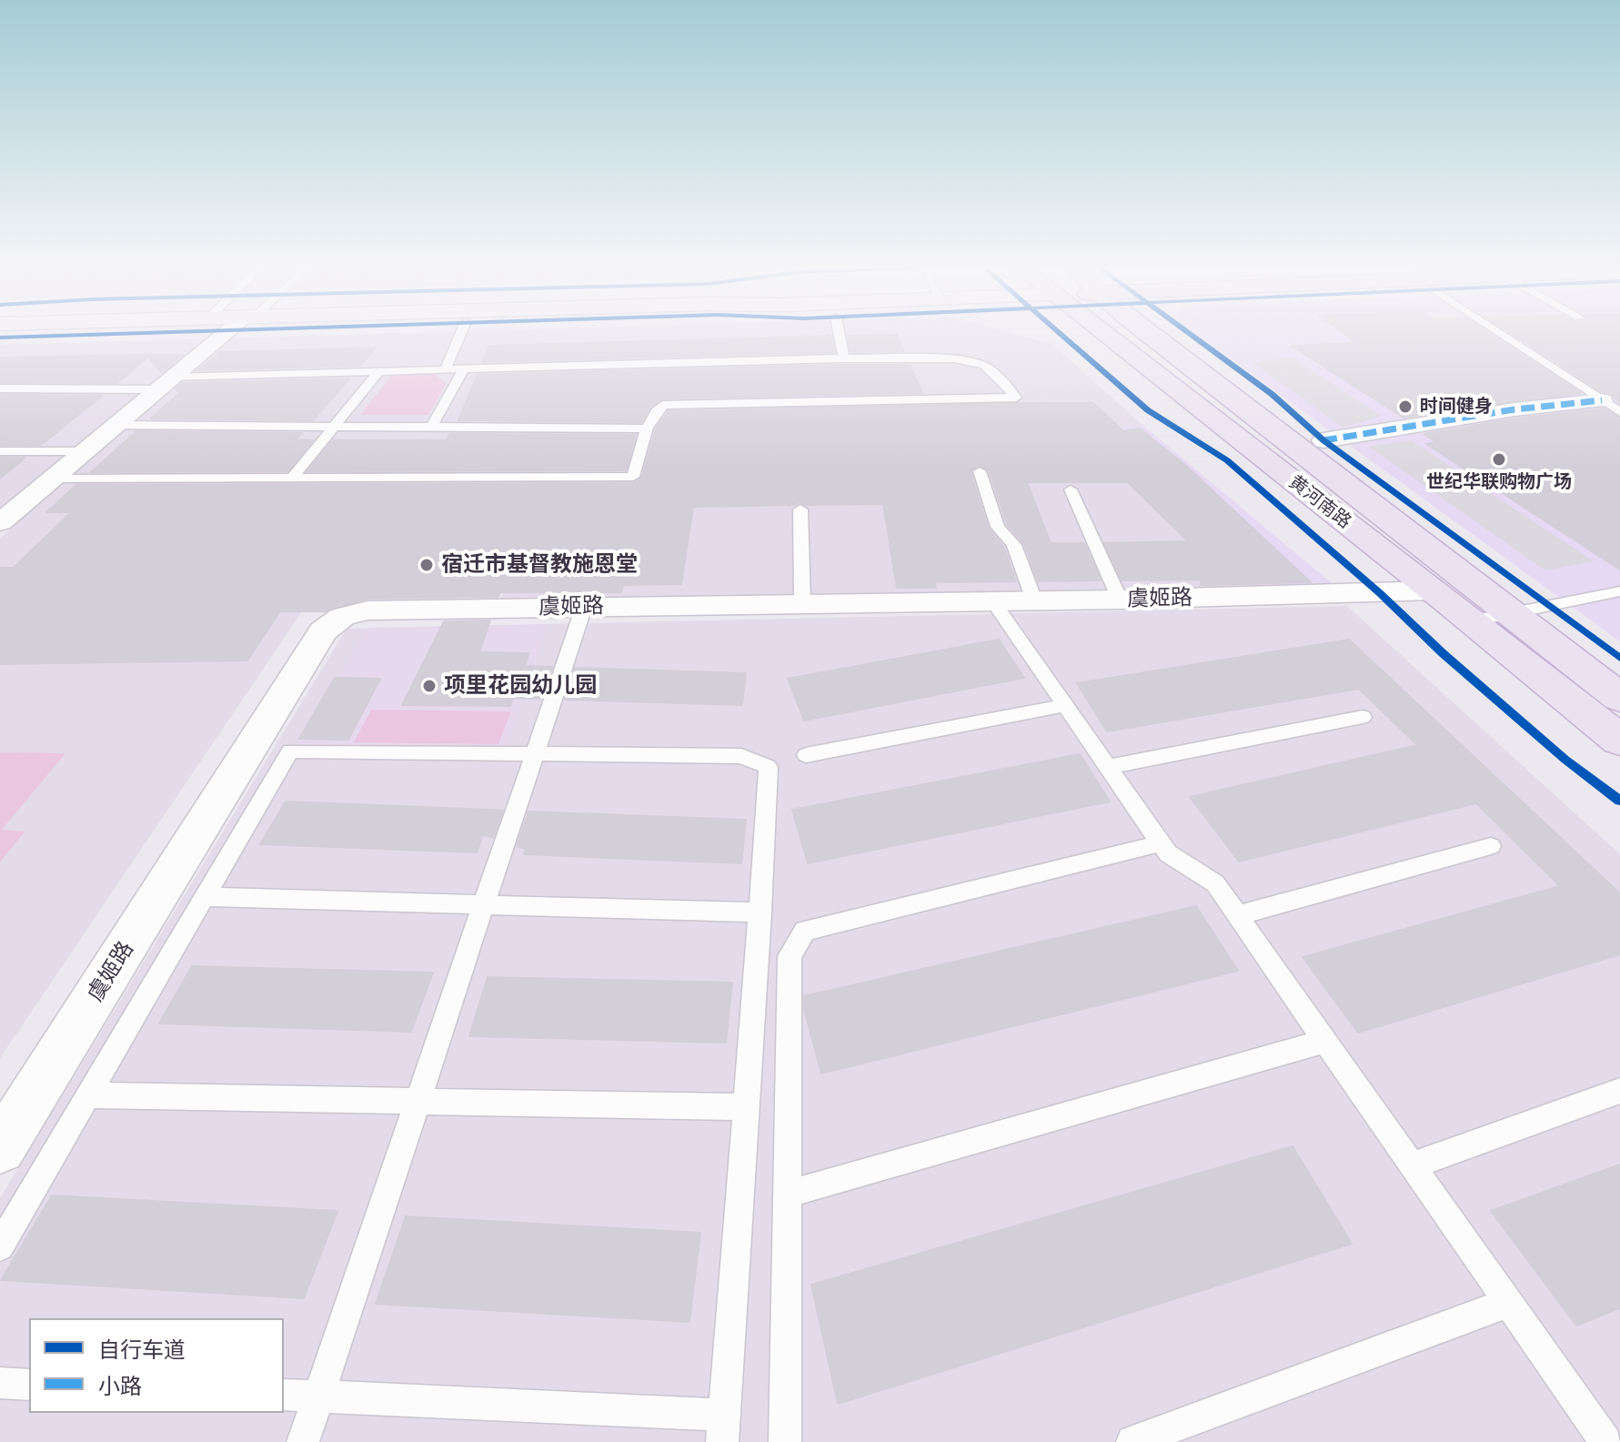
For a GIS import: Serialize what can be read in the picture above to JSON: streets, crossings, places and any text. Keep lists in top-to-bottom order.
{
  "streets": {
    "main road": ["黄河南路"],
    "street": ["虞姬路"]
  },
  "crossings": [
    ["黄河南路", "虞姬路"]
  ],
  "places": [
    "时间健身",
    "世纪华联购物广场",
    "宿迁市基督教施恩堂",
    "项里花园幼儿园"
  ],
  "legend": ["自行车道", "小路"]
}
